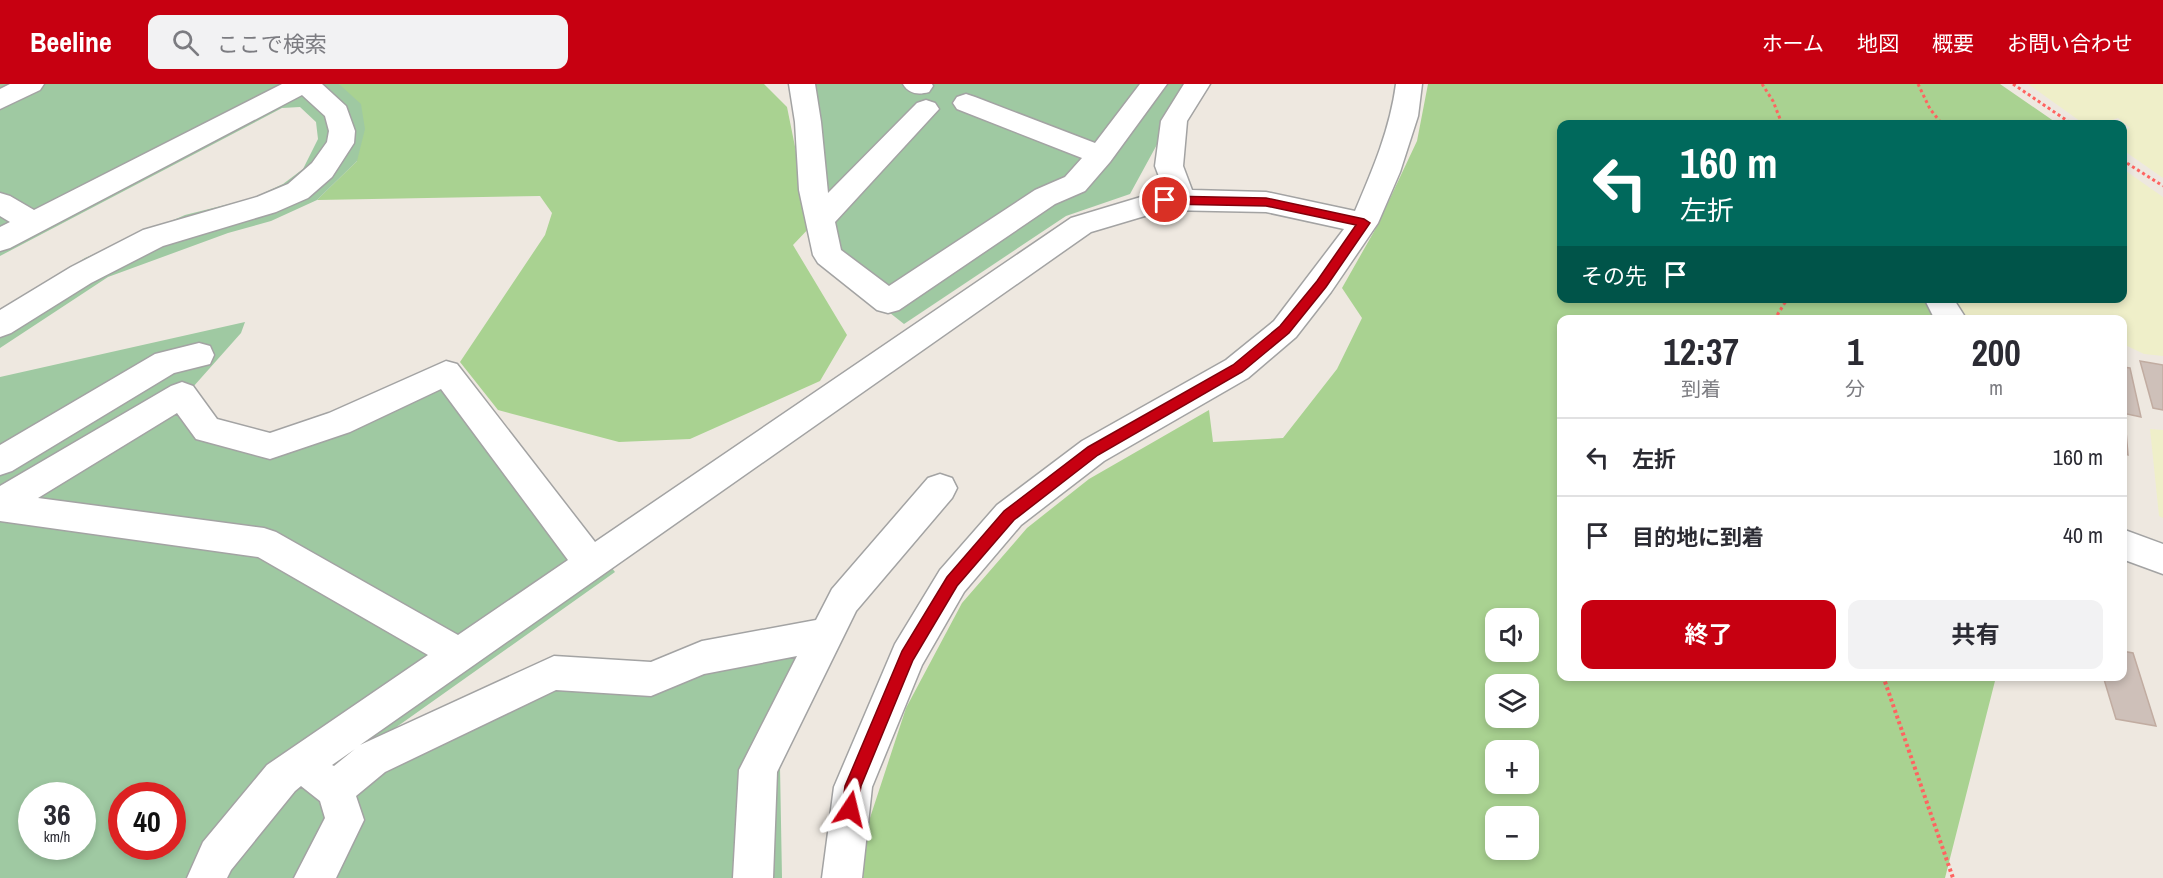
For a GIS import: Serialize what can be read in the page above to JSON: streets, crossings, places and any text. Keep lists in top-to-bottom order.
{
  "page": {
    "header": "Beeline",
    "search": "ここで検索",
    "nav": [
      "ホーム",
      "地図",
      "概要",
      "お問い合わせ"
    ],
    "turn": ["160 m", "左折"],
    "then": "その先",
    "eta": [
      "12:37",
      "到着",
      "1",
      "分",
      "200",
      "m"
    ],
    "list": [
      {
        "name": "左折",
        "value": "160 m"
      },
      {
        "name": "目的地に到着",
        "value": "40 m"
      }
    ],
    "buttons": ["終了", "共有"],
    "map_buttons": ["+", "−"],
    "speed": "36 km/h",
    "limit": "40"
  }
}
